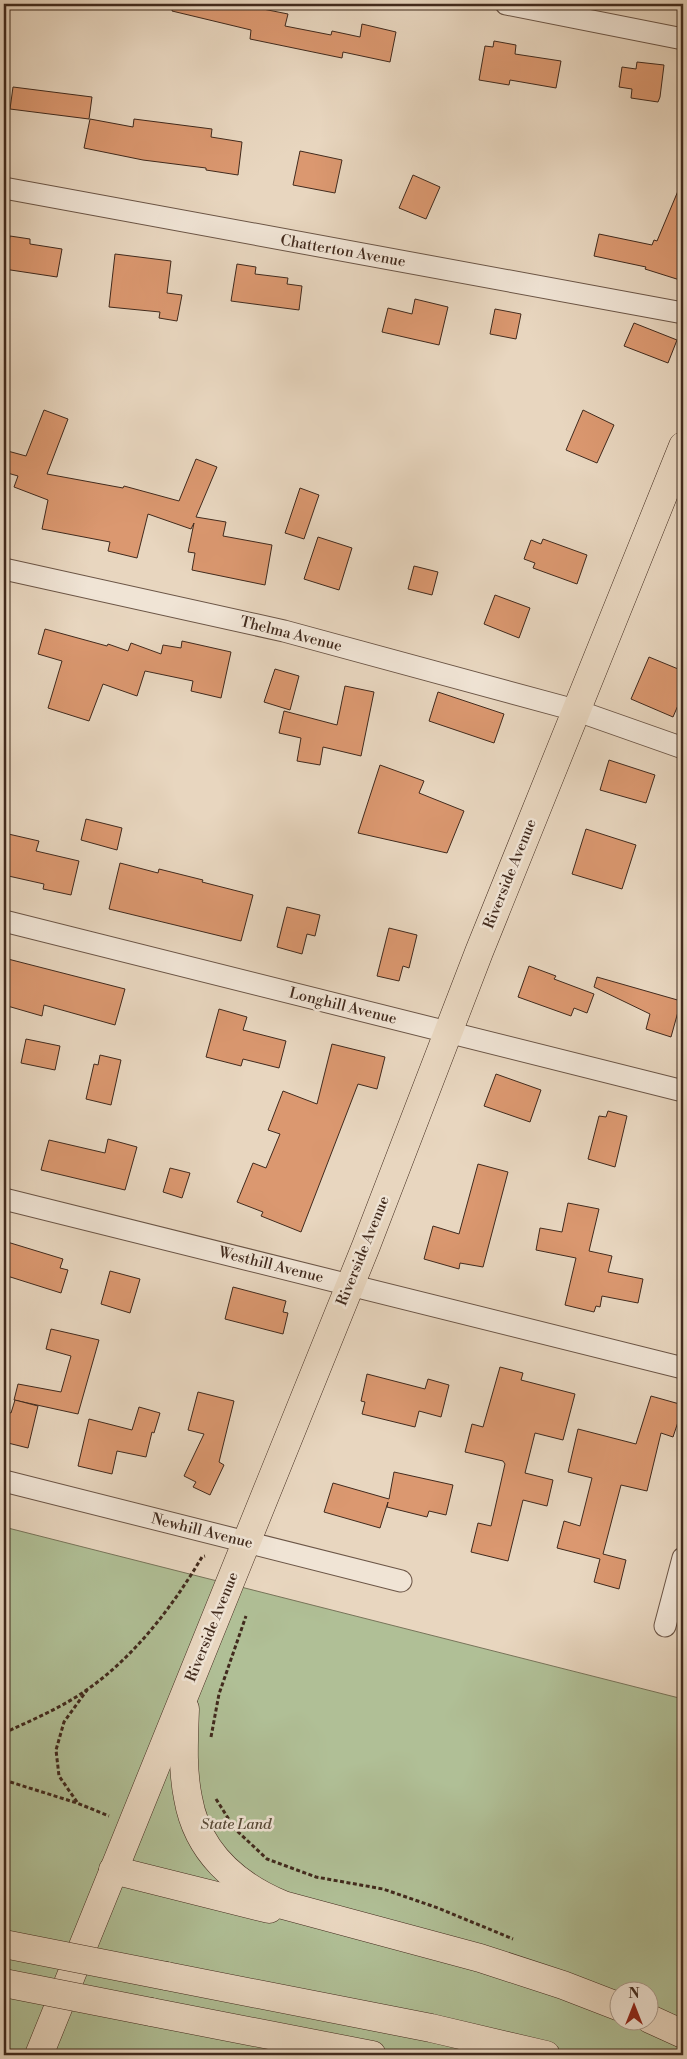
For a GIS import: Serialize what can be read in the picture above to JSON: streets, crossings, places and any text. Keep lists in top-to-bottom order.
{
  "streets": {
    "main road": ["Riverside Avenue"],
    "street": [
      "Chatterton Avenue",
      "Thelma Avenue",
      "Longhill Avenue",
      "Westhill Avenue",
      "Newhill Avenue"
    ]
  },
  "crossings": [
    ["Thelma Avenue", "Riverside Avenue"],
    ["Riverside Avenue", "Longhill Avenue"],
    ["Riverside Avenue", "Westhill Avenue"],
    ["Riverside Avenue", "Newhill Avenue"]
  ],
  "parks": ["State Land"],
  "north": "top"
}
